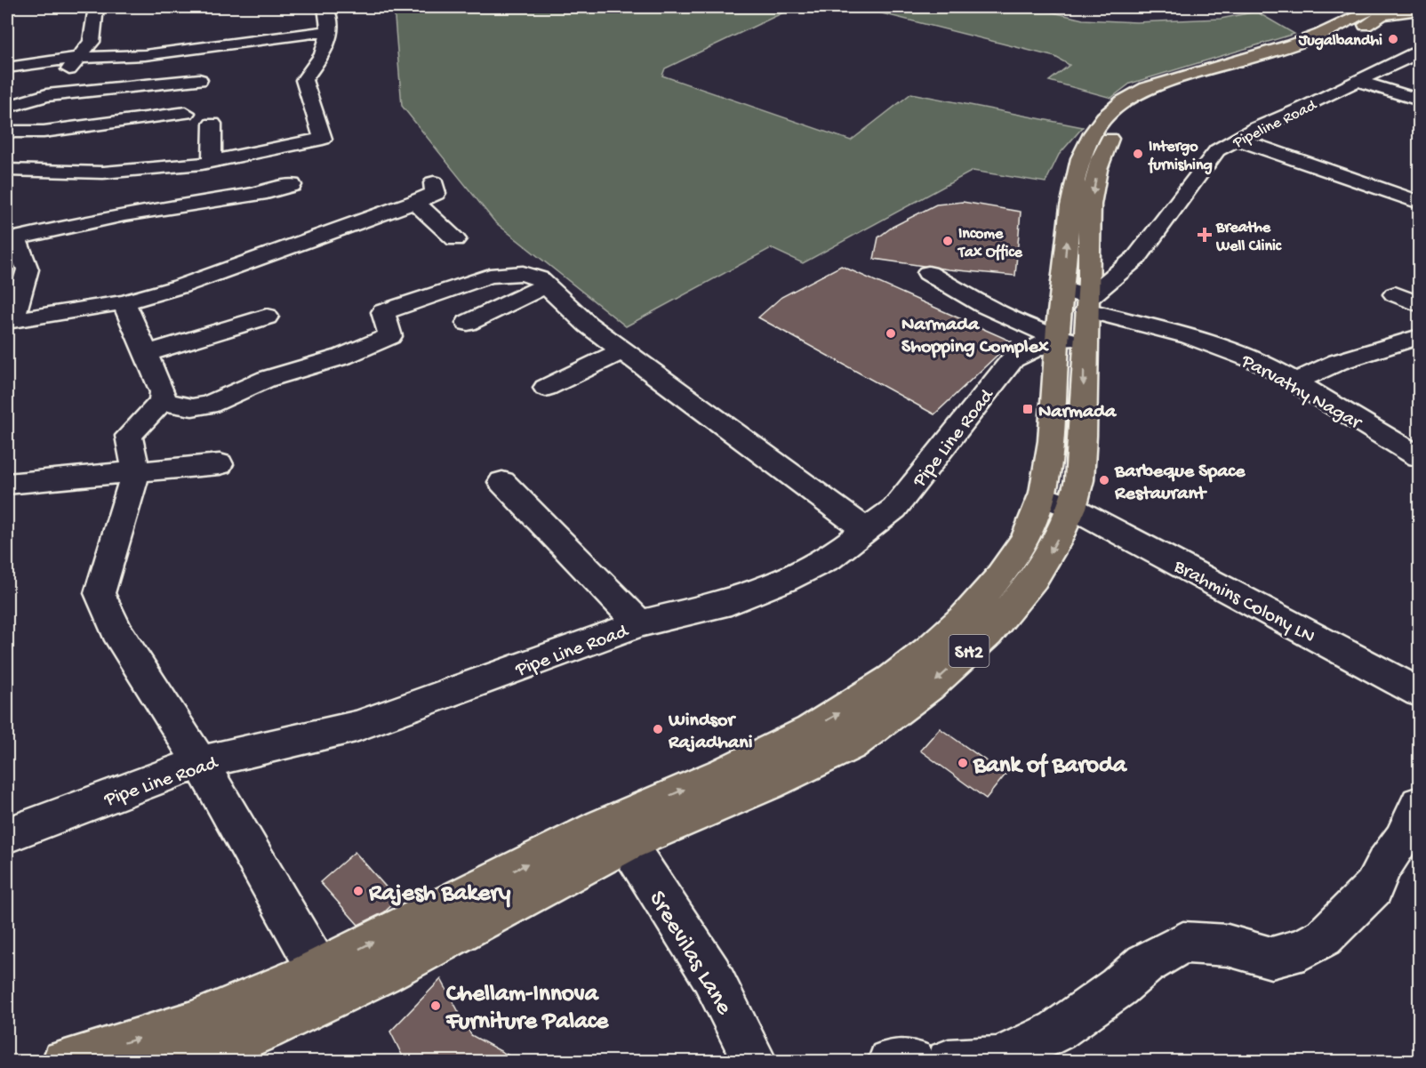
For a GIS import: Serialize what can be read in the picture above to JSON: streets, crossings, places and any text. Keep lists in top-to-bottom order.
{
  "streets": {
    "street": [
      "Pipeline Road",
      "Parvathy Nagar",
      "Pipe Line Road",
      "Brahmins Colony LN",
      "Sreevilas Lane"
    ]
  },
  "crossings": [
    ["Pipeline Road", "Parvathy Nagar"]
  ],
  "places": {
    "other": [
      "Jugalbandhi",
      "Intergo furnishing",
      "Income Tax Office",
      "Narmada Shopping Complex",
      "Barbeque Space Restaurant",
      "Windsor Rajadhani",
      "Bank of Baroda",
      "Rajesh Bakery",
      "Chellam-Innova Furniture Palace"
    ],
    "health": ["Breathe Well Clinic"],
    "transit": ["Narmada"]
  }
}
